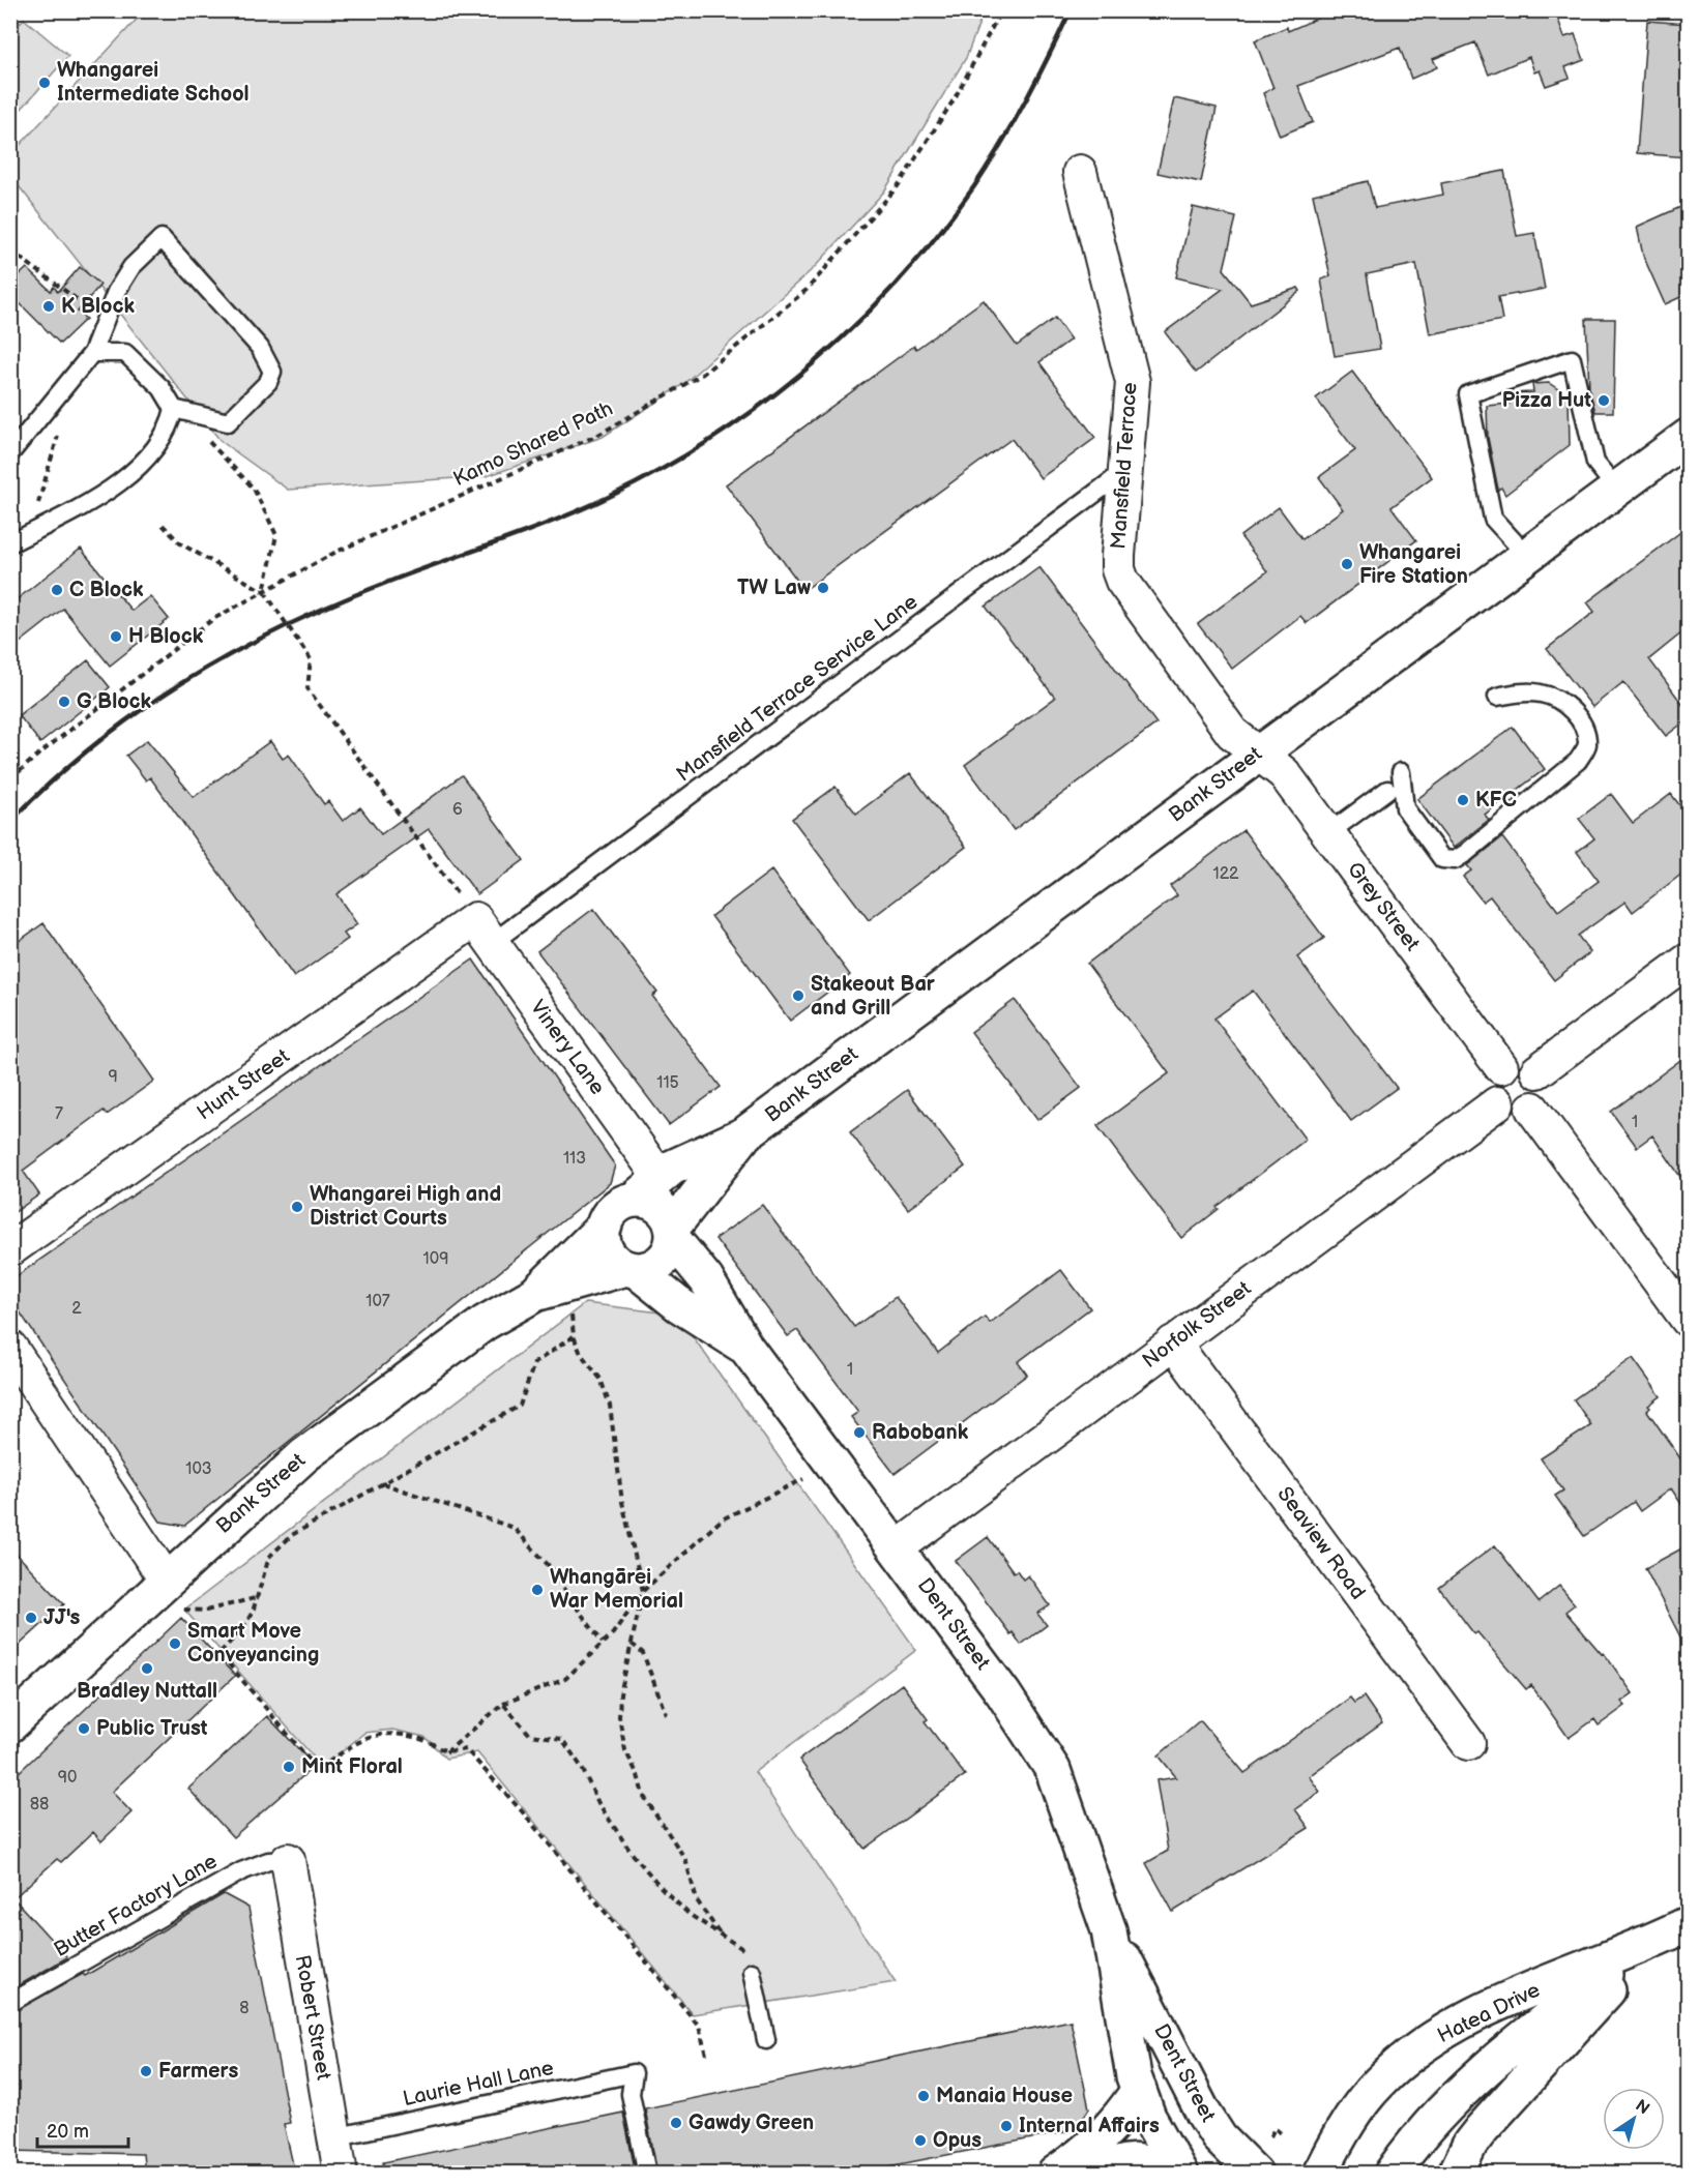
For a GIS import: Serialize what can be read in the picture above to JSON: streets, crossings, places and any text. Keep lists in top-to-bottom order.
{
  "streets": {
    "main road": ["Bank Street", "Dent Street", "Hatea Drive"],
    "street": [
      "Mansfield Terrace",
      "Grey Street",
      "Vinery Lane",
      "Hunt Street",
      "Norfolk Street",
      "Seaview Road",
      "Robert Street"
    ],
    "lane": ["Mansfield Terrace Service Lane", "Butter Factory Lane", "Laurie Hall Lane"],
    "path": ["Kamo Shared Path"]
  },
  "crossings": [
    ["Mansfield Terrace", "Mansfield Terrace Service Lane"],
    ["Mansfield Terrace", "Bank Street"],
    ["Mansfield Terrace", "Grey Street"],
    ["Mansfield Terrace Service Lane", "Vinery Lane"],
    ["Mansfield Terrace Service Lane", "Hunt Street"],
    ["Bank Street", "Grey Street"],
    ["Bank Street", "Vinery Lane"],
    ["Bank Street", "Dent Street"],
    ["Grey Street", "Norfolk Street"],
    ["Vinery Lane", "Hunt Street"],
    ["Norfolk Street", "Seaview Road"],
    ["Norfolk Street", "Dent Street"],
    ["Butter Factory Lane", "Robert Street"],
    ["Robert Street", "Laurie Hall Lane"]
  ],
  "places": [
    "Whangarei Intermediate School",
    "K Block",
    "Pizza Hut",
    "Whangarei Fire Station",
    "TW Law",
    "C Block",
    "H Block",
    "G Block",
    "KFC",
    "Stakeout Bar and Grill",
    "Whangarei High and District Courts",
    "Rabobank",
    "Whangārei War Memorial",
    "JJ's",
    "Smart Move Conveyancing",
    "Bradley Nuttall",
    "Public Trust",
    "Mint Floral",
    "Farmers",
    "Manaia House",
    "Gawdy Green",
    "Internal Affairs",
    "Opus"
  ],
  "house_numbers": [
    "6",
    "122",
    "9",
    "115",
    "7",
    "1",
    "113",
    "109",
    "107",
    "2",
    "1",
    "103",
    "90",
    "88",
    "8"
  ],
  "scale_bar": "20 m",
  "north": "top right"
}
